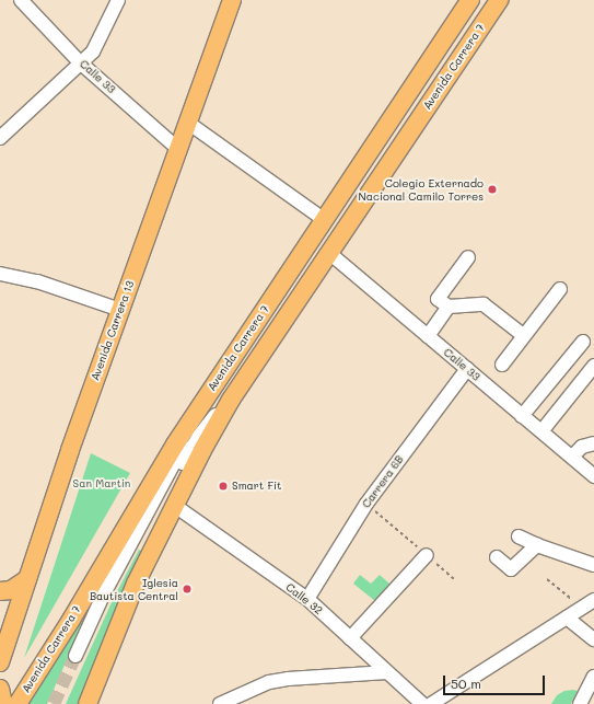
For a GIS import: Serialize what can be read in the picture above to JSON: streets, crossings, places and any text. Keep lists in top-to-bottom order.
{
  "streets": {
    "main road": ["Avenida Carrera 7", "Avenida Carrera 13"],
    "street": ["Calle 33", "Carrera 6B", "Calle 32"]
  },
  "crossings": [
    ["Avenida Carrera 7", "Calle 33"],
    ["Avenida Carrera 7", "Calle 32"],
    ["Calle 33", "Avenida Carrera 13"],
    ["Calle 33", "Carrera 6B"],
    ["Carrera 6B", "Calle 32"]
  ],
  "parks": ["San Martin"],
  "places": ["Colegio Externado Nacional Camilo Torres", "Smart Fit", "Iglesia Bautista Central"],
  "scale_bar": "50 m"
}
